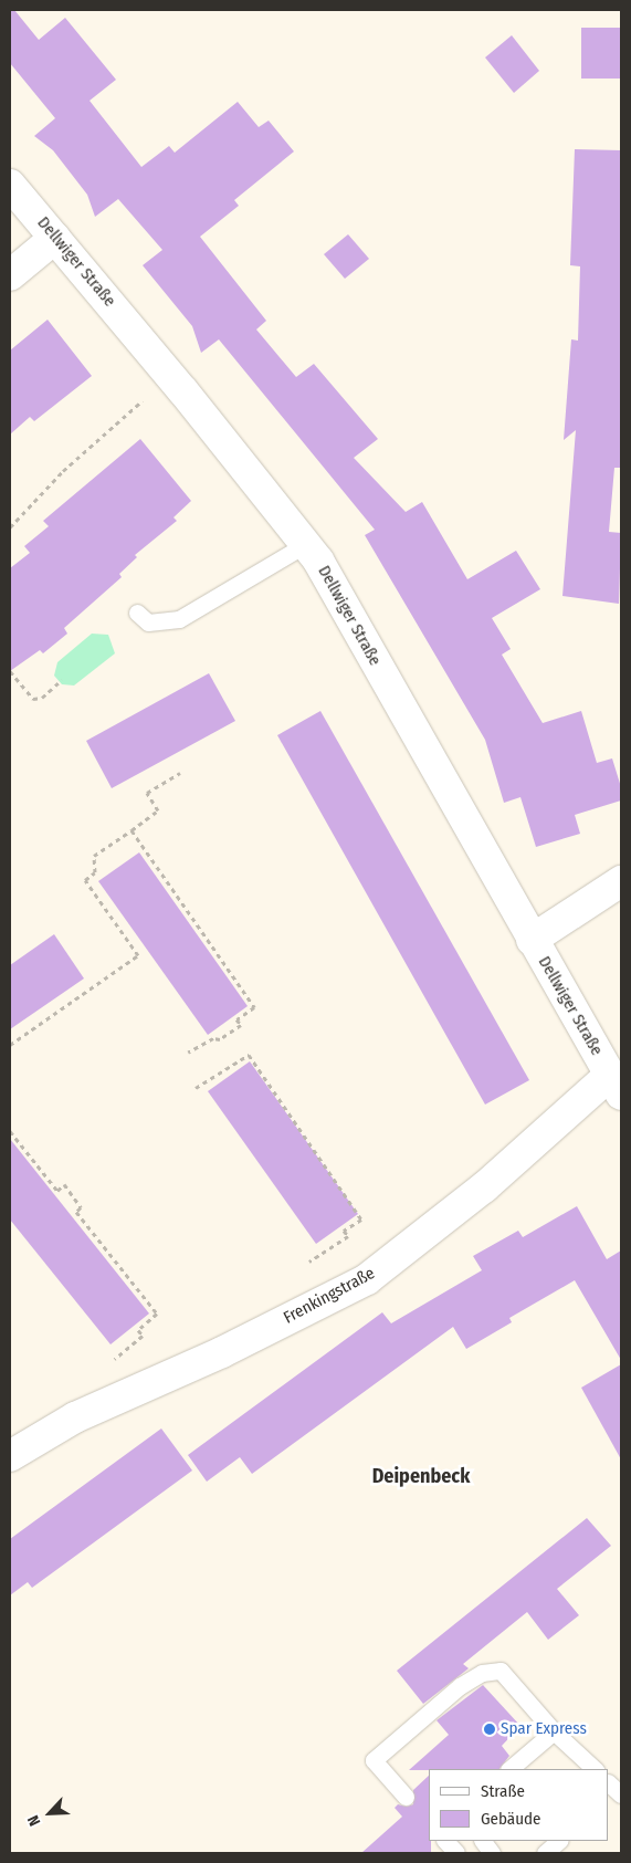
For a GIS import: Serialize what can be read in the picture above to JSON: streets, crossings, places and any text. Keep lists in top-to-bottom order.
{
  "streets": {
    "street": ["Dellwiger Straße", "Frenkingstraße"]
  },
  "crossings": [
    ["Dellwiger Straße", "Frenkingstraße"]
  ],
  "districts": ["Deipenbeck"],
  "places": ["Spar Express"],
  "legend": ["Straße", "Gebäude"],
  "north": "bottom left"
}
